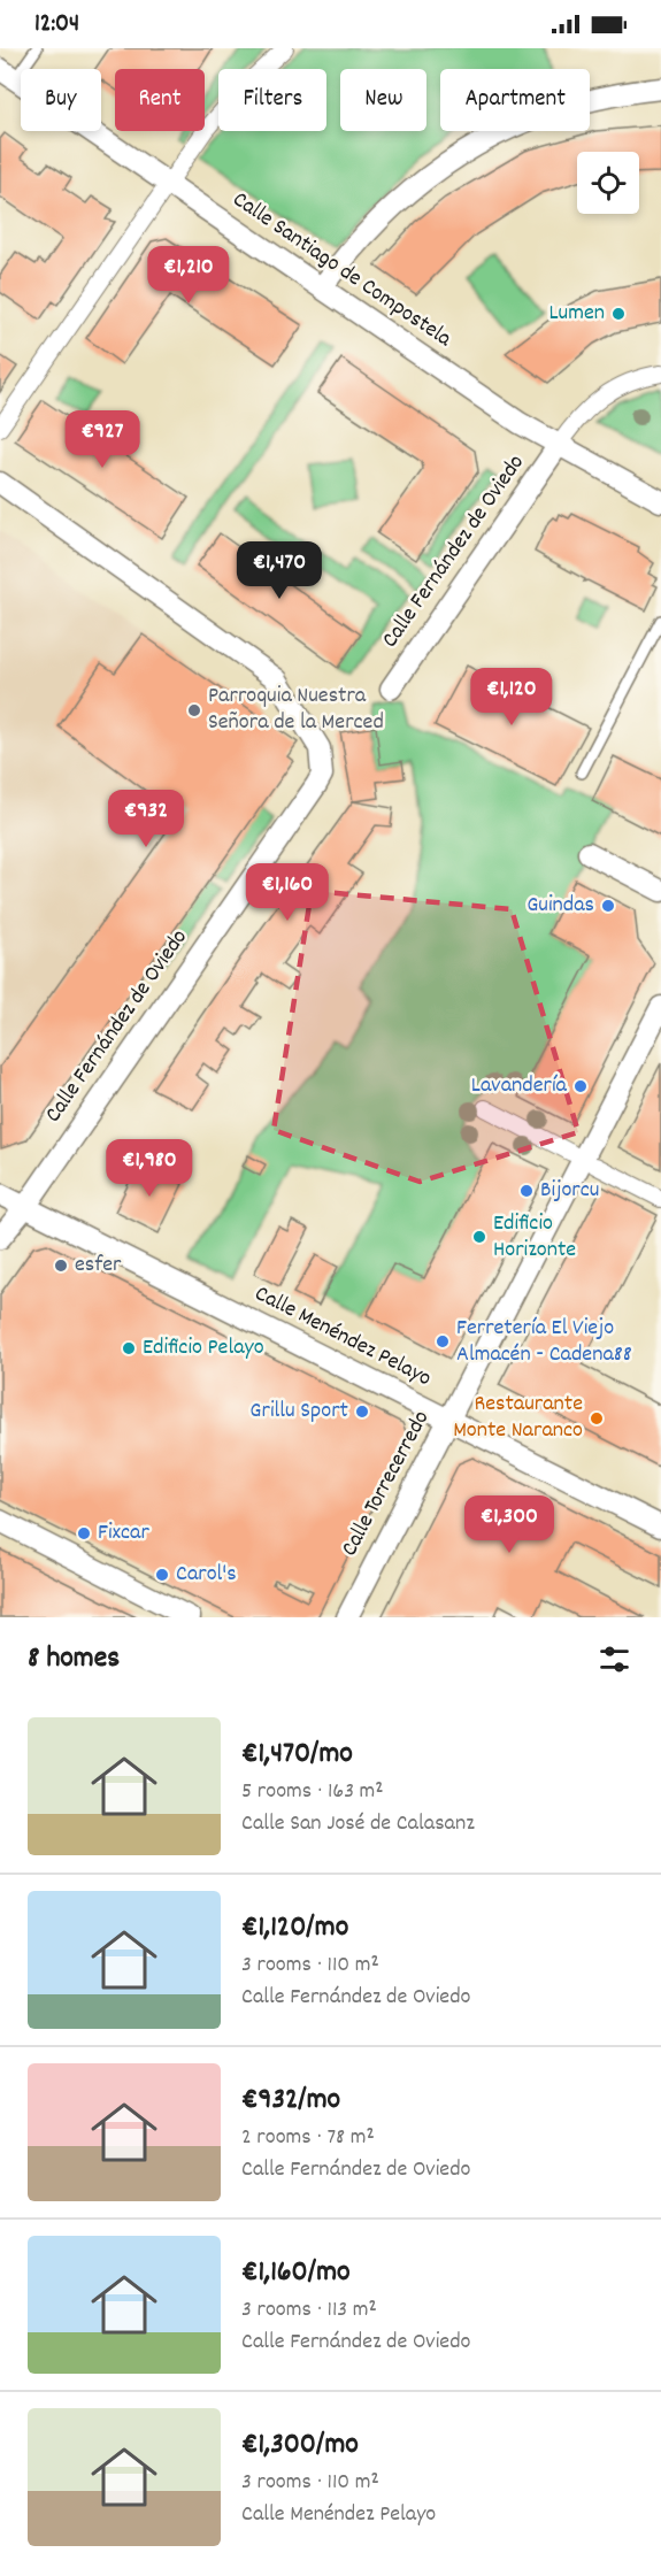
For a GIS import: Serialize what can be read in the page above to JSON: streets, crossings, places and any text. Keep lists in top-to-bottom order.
{
  "streets": {
    "street": [
      "Calle Santiago de Compostela",
      "Calle Fernández de Oviedo",
      "Calle Menéndez Pelayo",
      "Calle Torrecerredo"
    ]
  },
  "crossings": [
    ["Calle Santiago de Compostela", "Calle Fernández de Oviedo"],
    ["Calle Fernández de Oviedo", "Calle Menéndez Pelayo"],
    ["Calle Menéndez Pelayo", "Calle Torrecerredo"]
  ],
  "places": [
    "Lumen",
    "Parroquia Nuestra Señora de la Merced",
    "Guindas",
    "Lavandería",
    "Bijorcu",
    "Edificio Horizonte",
    "esfer",
    "Ferretería El Viejo Almacén - Cadena88",
    "Edificio Pelayo",
    "Grillu Sport",
    "Restaurante Monte Naranco",
    "Fixcar",
    "Carol's"
  ],
  "page": {
    "status": "12:04",
    "chip": [
      "Buy",
      "Rent",
      "Filters",
      "New",
      "Apartment"
    ],
    "price": [
      "€1,210",
      "€927",
      "€1,470",
      "€1,120",
      "€932",
      "€1,160",
      "€1,980",
      "€1,300"
    ],
    "heading": "8 homes",
    "list": [
      {
        "name": "€1,470/mo",
        "note": "5 rooms · 163 m² · Calle San José de Calasanz"
      },
      {
        "name": "€1,120/mo",
        "note": "3 rooms · 110 m² · Calle Fernández de Oviedo"
      },
      {
        "name": "€932/mo",
        "note": "2 rooms · 78 m² · Calle Fernández de Oviedo"
      },
      {
        "name": "€1,160/mo",
        "note": "3 rooms · 113 m² · Calle Fernández de Oviedo"
      },
      {
        "name": "€1,300/mo",
        "note": "3 rooms · 110 m² · Calle Menéndez Pelayo"
      }
    ]
  }
}
